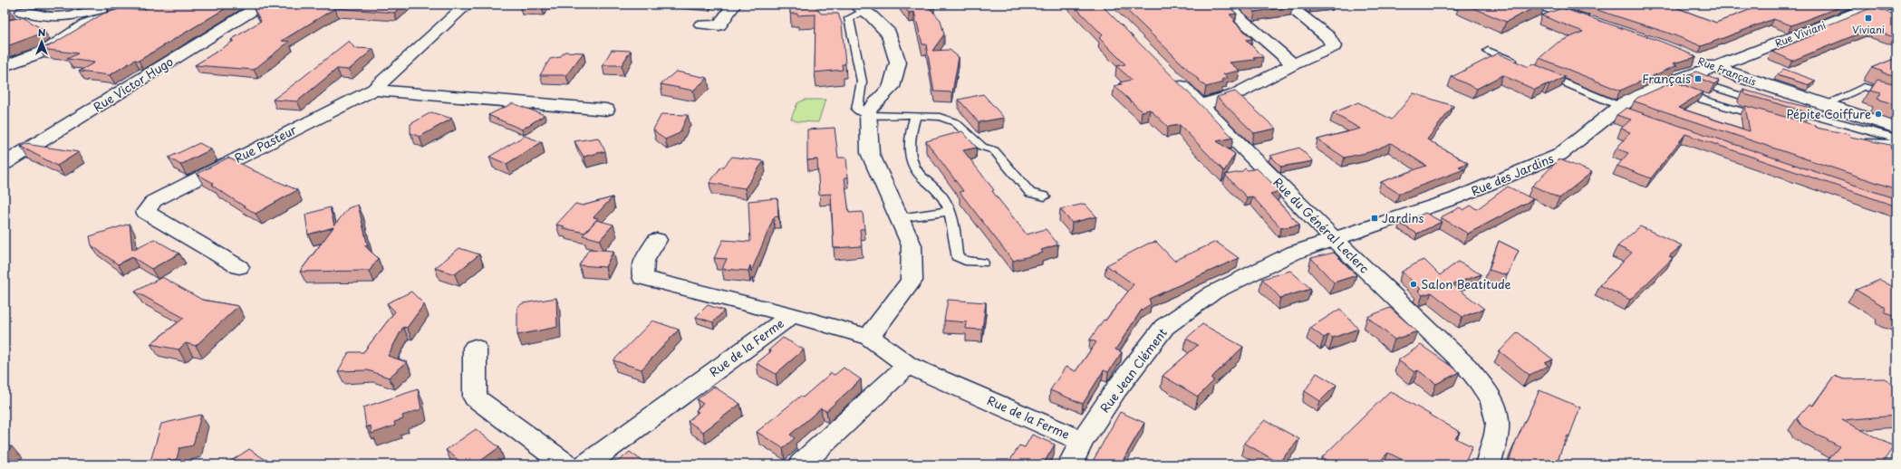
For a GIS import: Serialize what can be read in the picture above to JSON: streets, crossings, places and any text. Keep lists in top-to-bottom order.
{
  "streets": {
    "street": [
      "Rue Viviani",
      "Rue Français",
      "Rue Victor Hugo",
      "Rue Pasteur",
      "Rue des Jardins",
      "Rue du Général Leclerc",
      "Rue de la Ferme",
      "Rue Jean Clément"
    ]
  },
  "crossings": [
    ["Rue Viviani", "Rue Français"],
    ["Rue Viviani", "Rue des Jardins"],
    ["Rue Français", "Rue des Jardins"],
    ["Rue des Jardins", "Rue du Général Leclerc"],
    ["Rue des Jardins", "Rue Jean Clément"],
    ["Rue du Général Leclerc", "Rue Jean Clément"],
    ["Rue de la Ferme", "Rue Jean Clément"]
  ],
  "places": {
    "transit": ["Viviani", "Français", "Jardins"],
    "other": ["Pépite Coiffure", "Salon Beatitude"]
  },
  "north": "top"
}
